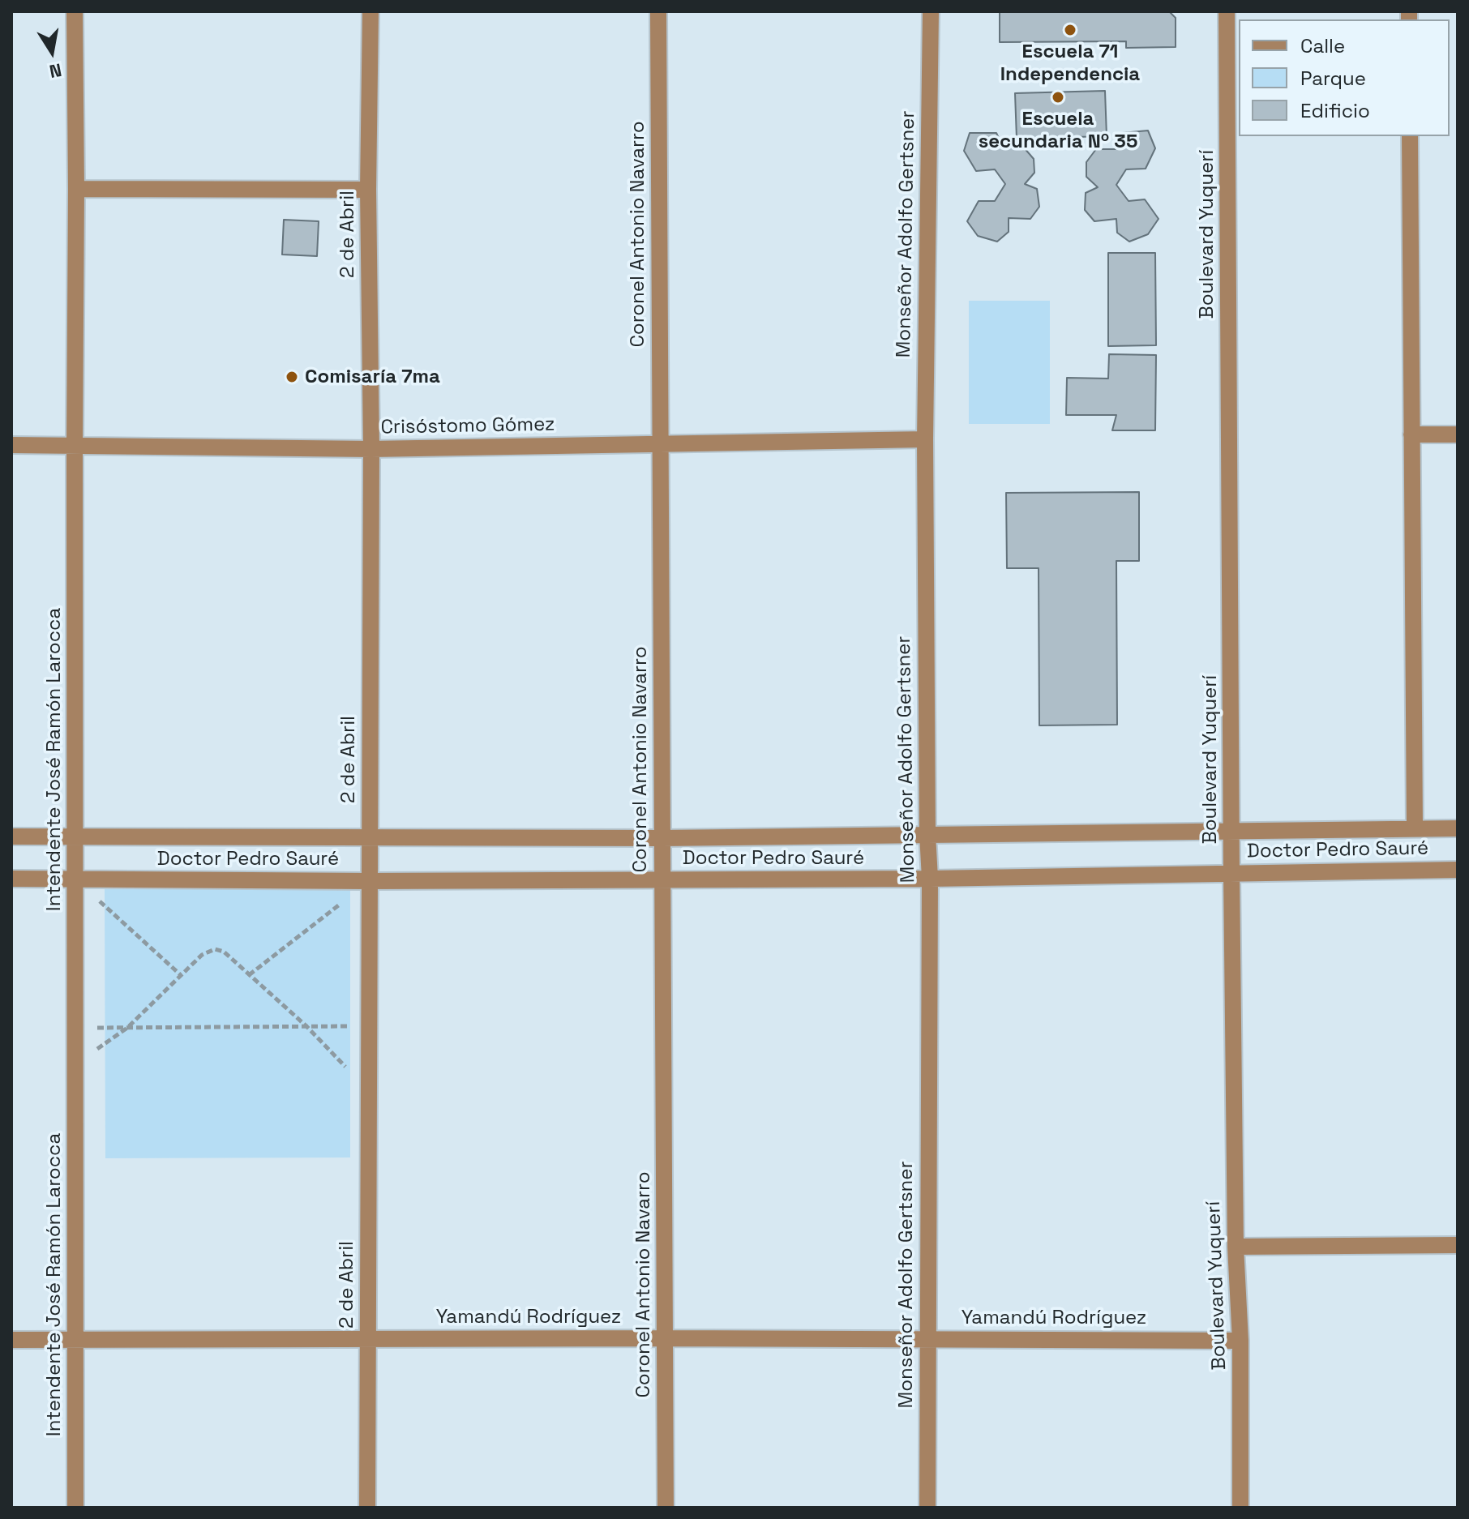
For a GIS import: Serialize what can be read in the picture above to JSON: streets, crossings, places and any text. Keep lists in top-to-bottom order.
{
  "streets": {
    "street": [
      "2 de Abril",
      "Coronel Antonio Navarro",
      "Monseñor Adolfo Gertsner",
      "Boulevard Yuquerí",
      "Crisóstomo Gómez",
      "Intendente José Ramón Larocca",
      "Doctor Pedro Sauré",
      "Yamandú Rodríguez"
    ]
  },
  "crossings": [
    ["2 de Abril", "Crisóstomo Gómez"],
    ["2 de Abril", "Doctor Pedro Sauré"],
    ["2 de Abril", "Yamandú Rodríguez"],
    ["Coronel Antonio Navarro", "Crisóstomo Gómez"],
    ["Coronel Antonio Navarro", "Doctor Pedro Sauré"],
    ["Coronel Antonio Navarro", "Yamandú Rodríguez"],
    ["Monseñor Adolfo Gertsner", "Crisóstomo Gómez"],
    ["Monseñor Adolfo Gertsner", "Doctor Pedro Sauré"],
    ["Monseñor Adolfo Gertsner", "Yamandú Rodríguez"],
    ["Boulevard Yuquerí", "Doctor Pedro Sauré"],
    ["Boulevard Yuquerí", "Yamandú Rodríguez"],
    ["Crisóstomo Gómez", "Intendente José Ramón Larocca"],
    ["Intendente José Ramón Larocca", "Doctor Pedro Sauré"],
    ["Intendente José Ramón Larocca", "Yamandú Rodríguez"]
  ],
  "places": ["Escuela 71 Independencia", "Escuela secundaria Nº 35", "Comisaría 7ma"],
  "legend": ["Calle", "Parque", "Edificio"],
  "north": "bottom"
}
